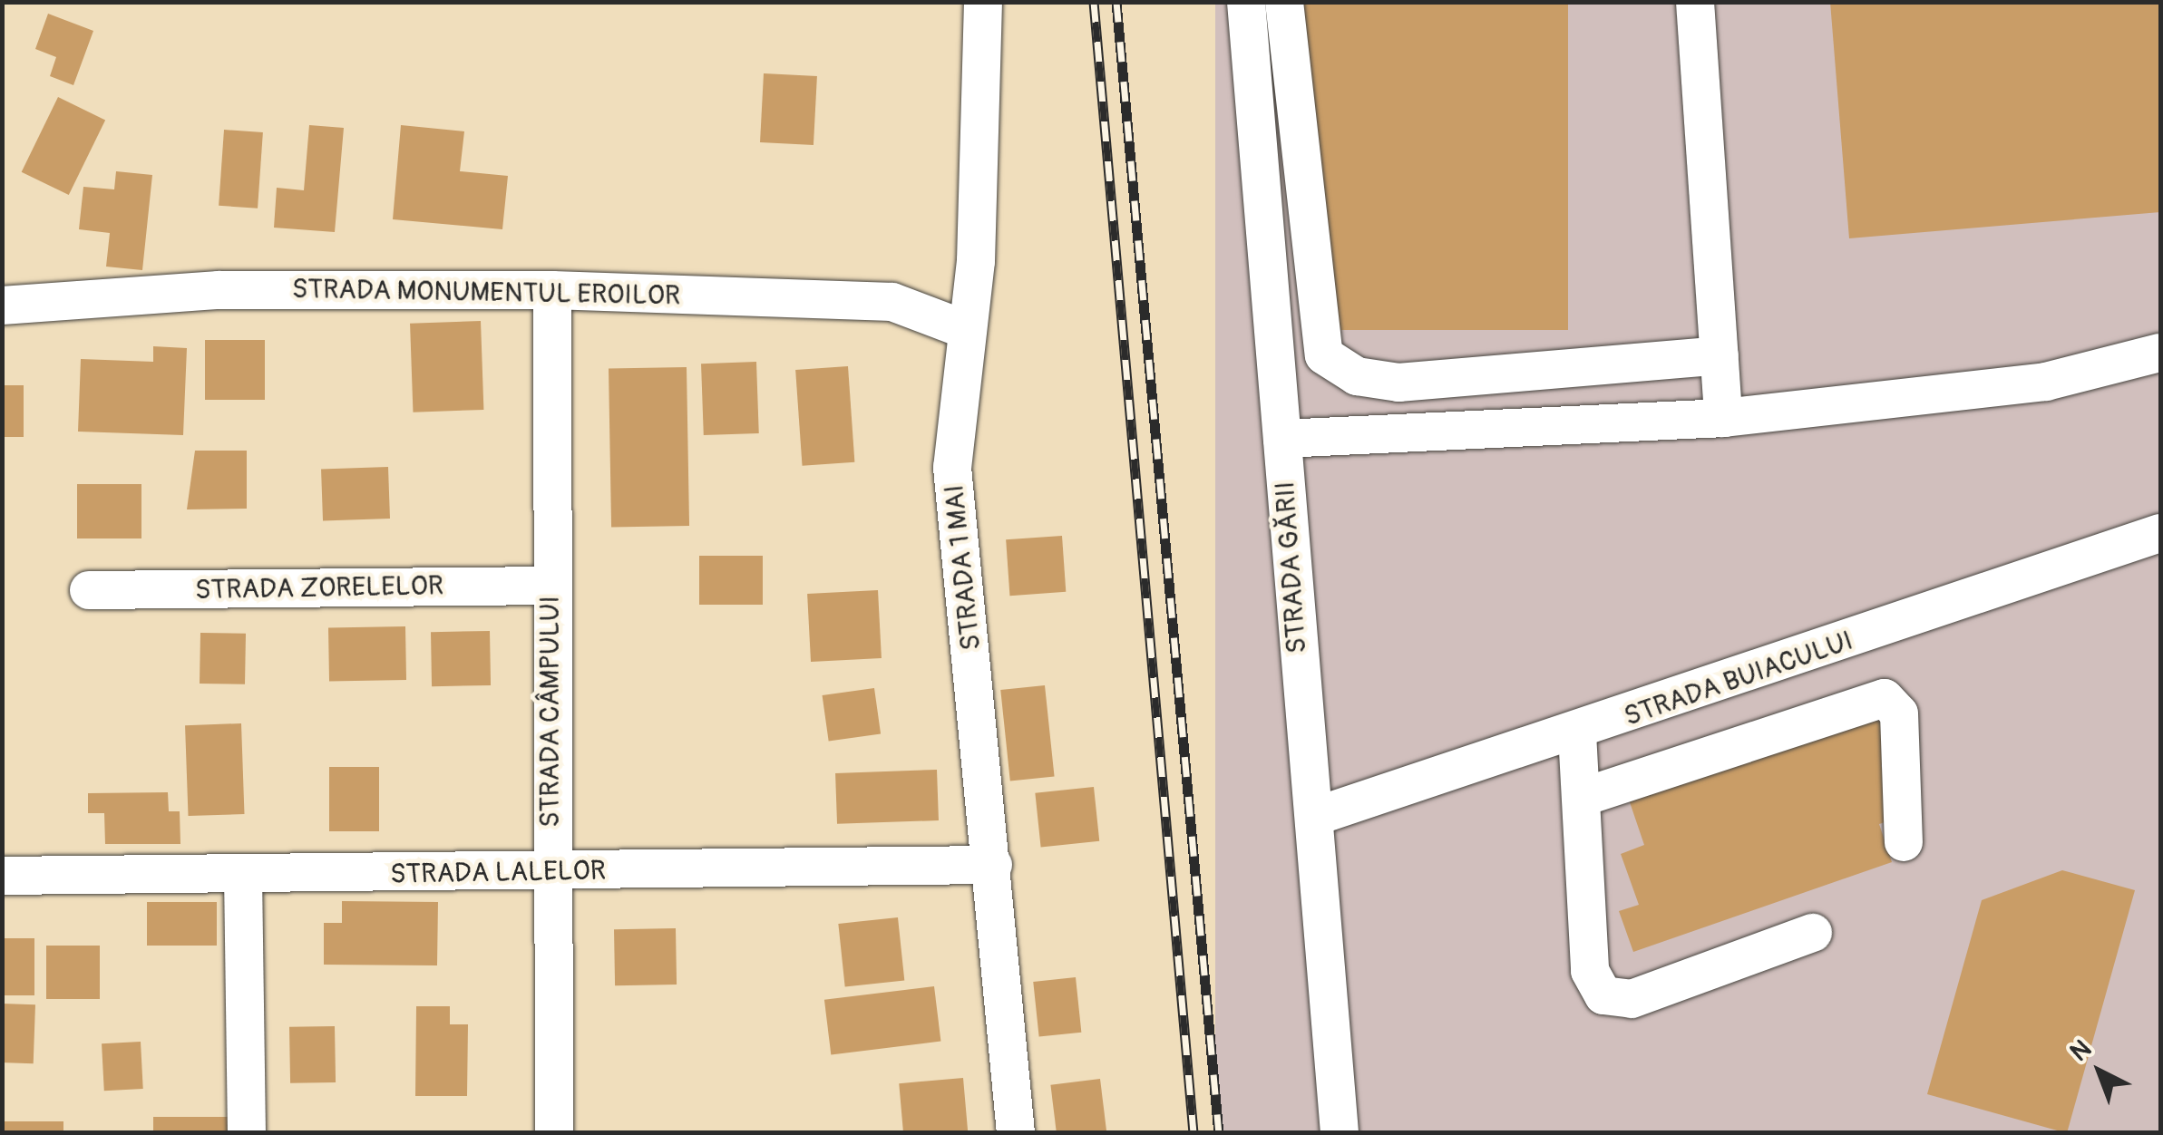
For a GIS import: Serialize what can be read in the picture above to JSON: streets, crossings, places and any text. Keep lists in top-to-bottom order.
{
  "streets": {
    "street": [
      "STRADA MONUMENTUL EROILOR",
      "STRADA 1 MAI",
      "STRADA GĂRII",
      "STRADA ZORELELOR",
      "STRADA BUIACULUI",
      "STRADA CÂMPULUI",
      "STRADA LALELOR"
    ]
  },
  "crossings": [
    ["STRADA MONUMENTUL EROILOR", "STRADA 1 MAI"],
    ["STRADA MONUMENTUL EROILOR", "STRADA CÂMPULUI"],
    ["STRADA 1 MAI", "STRADA LALELOR"],
    ["STRADA GĂRII", "STRADA BUIACULUI"],
    ["STRADA ZORELELOR", "STRADA CÂMPULUI"],
    ["STRADA CÂMPULUI", "STRADA LALELOR"]
  ],
  "north": "top left"
}
